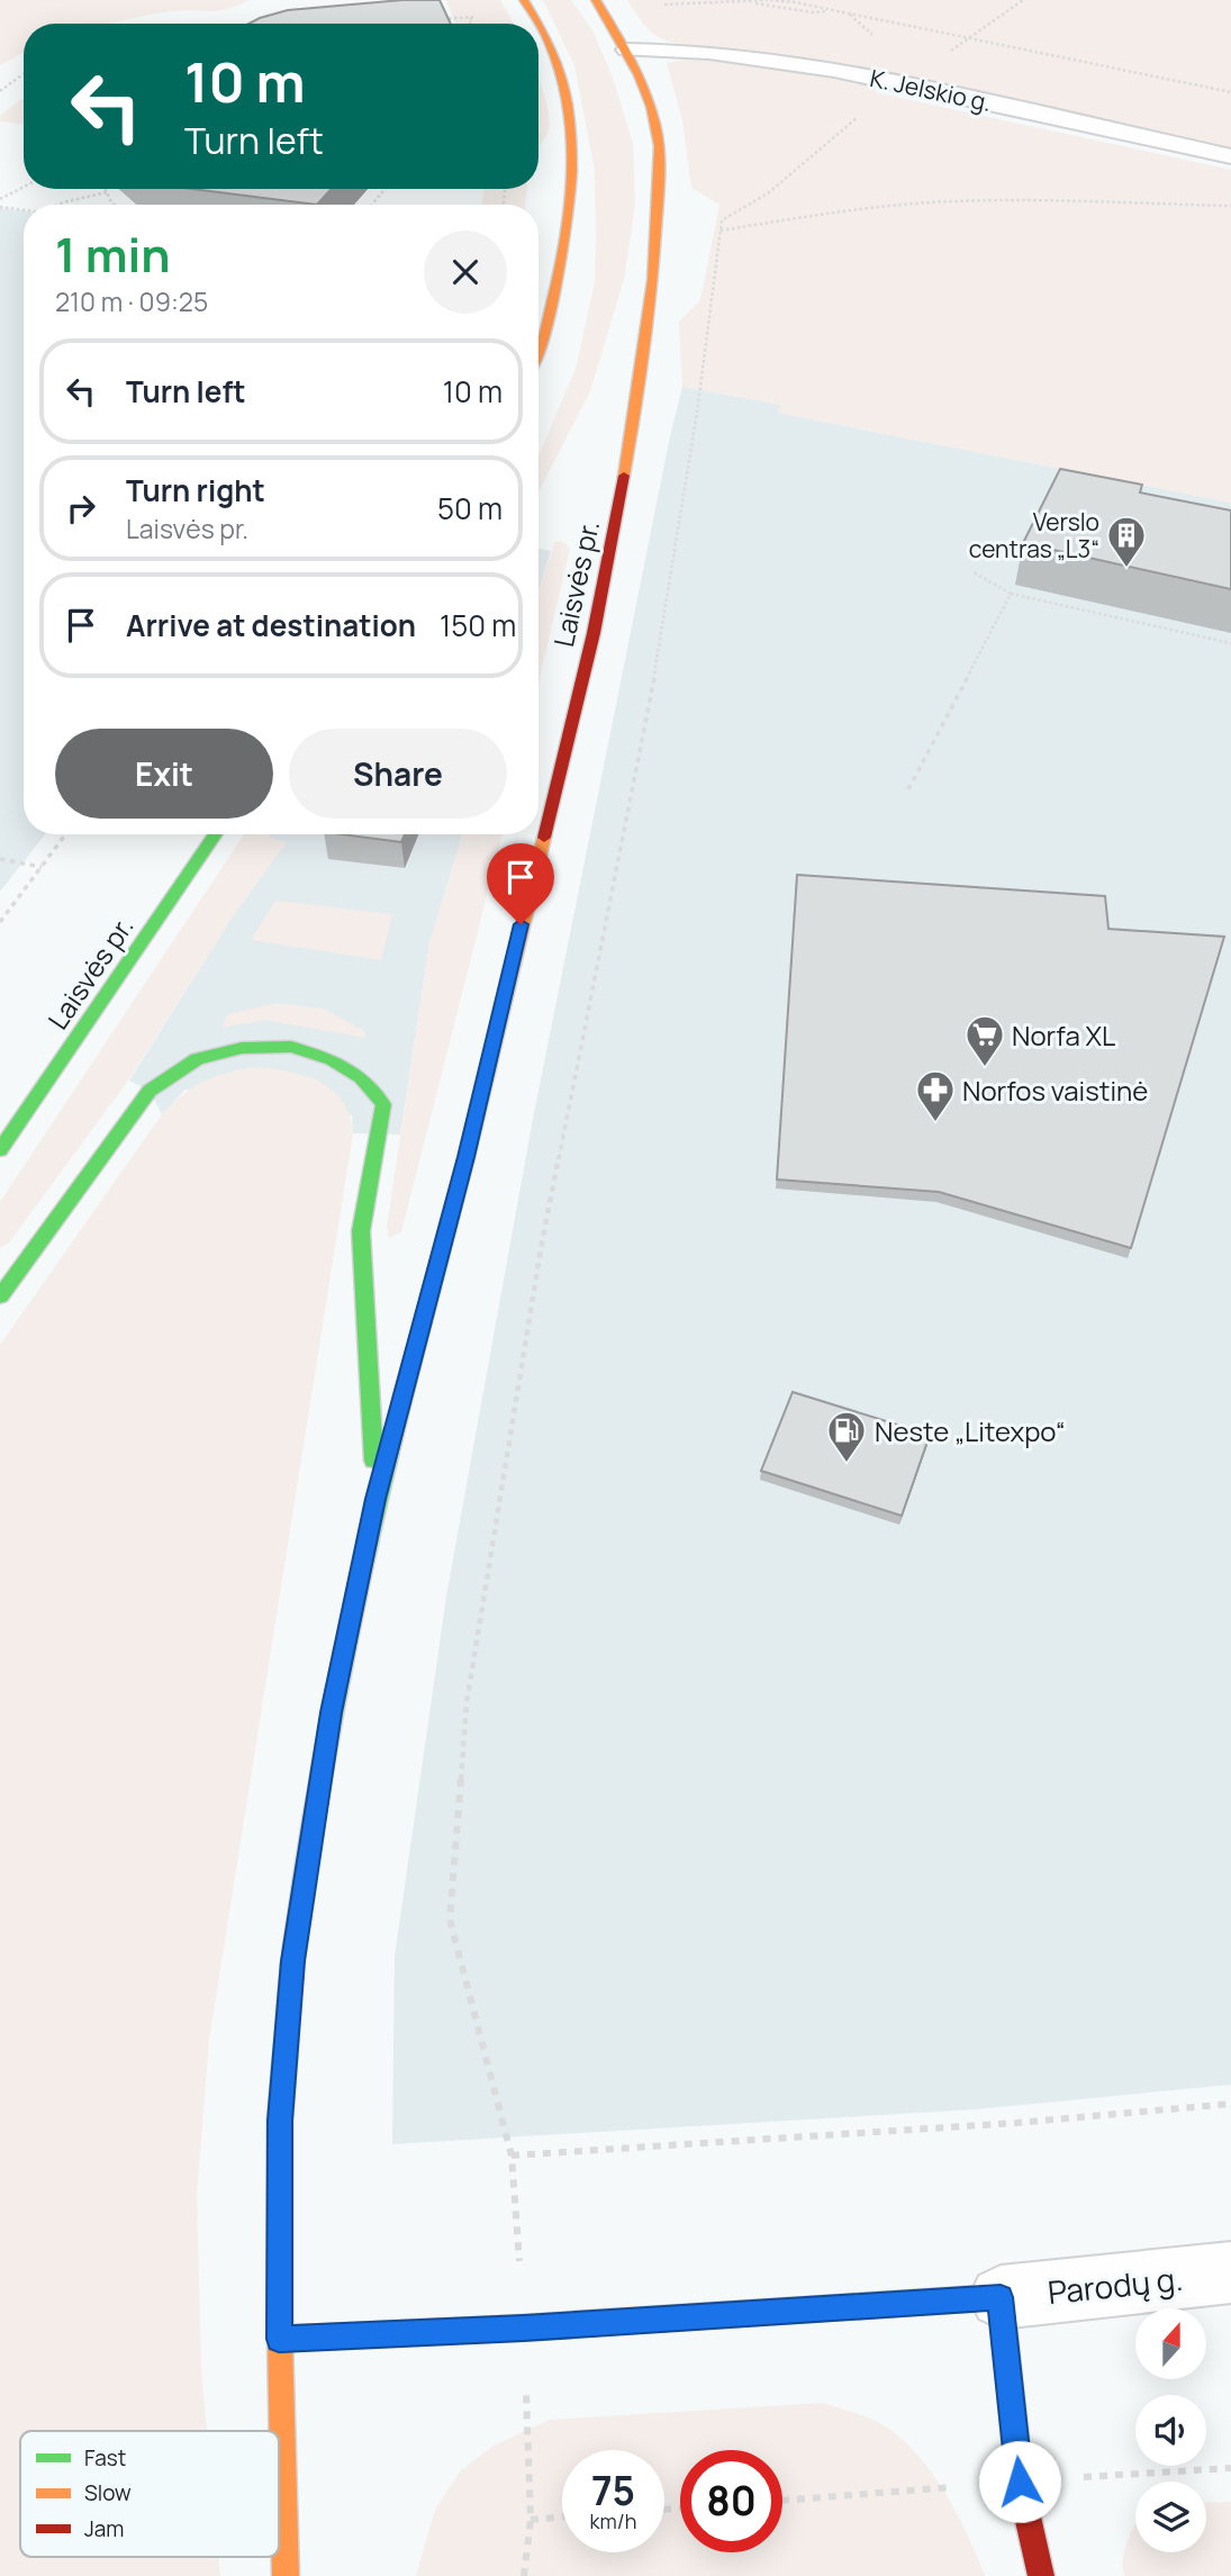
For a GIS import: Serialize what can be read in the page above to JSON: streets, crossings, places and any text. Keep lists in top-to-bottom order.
{
  "streets": {
    "main road": ["Laisvės pr."],
    "street": ["K. Jelskio g.", "Parodų g."]
  },
  "crossings": [
    ["K. Jelskio g.", "Laisvės pr."]
  ],
  "places": {
    "building": ["Verslo centras „L3“"],
    "supermarket": ["Norfa XL"],
    "pharmacy": ["Norfos vaistinė"],
    "fuel station": ["Neste „Litexpo“"]
  },
  "legend": ["Fast", "Slow", "Jam"],
  "north": "top",
  "page": {
    "turn": ["10 m", "Turn left"],
    "heading": ["1 min", "210 m · 09:25"],
    "list": [
      {
        "name": "Turn left",
        "value": "10 m"
      },
      {
        "name": "Turn right",
        "note": "Laisvės pr.",
        "value": "50 m"
      },
      {
        "name": "Arrive at destination",
        "value": "150 m"
      }
    ],
    "buttons": ["Exit", "Share"],
    "speed": "75 km/h",
    "limit": "80"
  }
}
